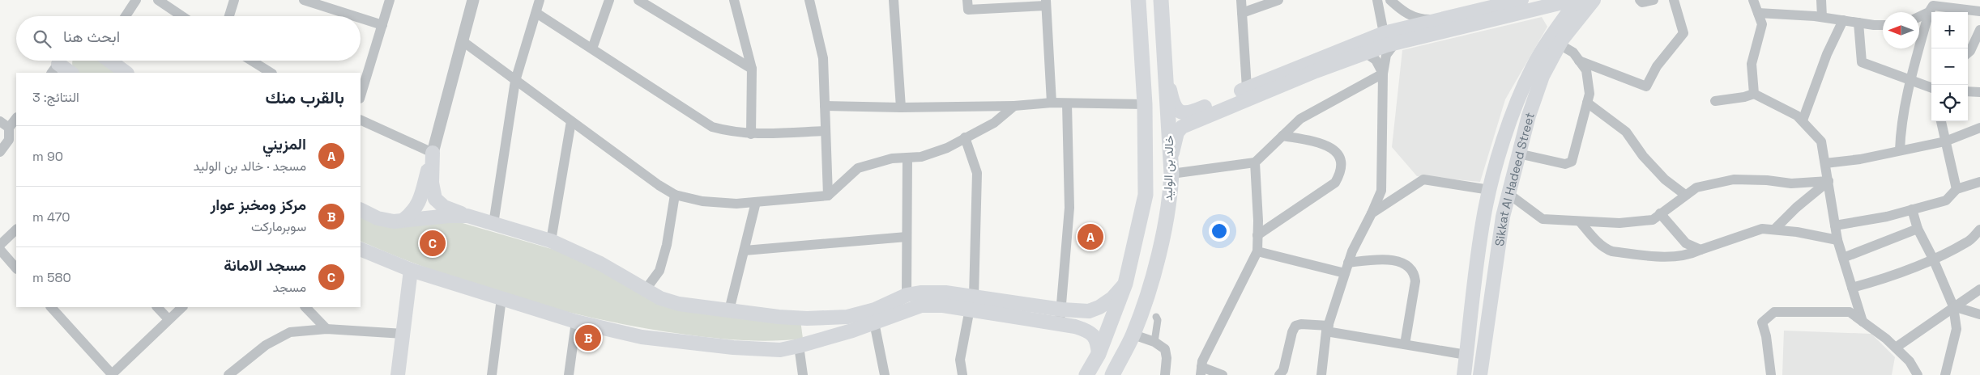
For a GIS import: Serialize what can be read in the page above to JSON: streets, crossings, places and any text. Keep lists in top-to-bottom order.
{
  "streets": {
    "main road": ["خالد بن الوليد", "Sikkat Al Hadeed Street"]
  },
  "north": "left",
  "page": {
    "map_buttons": ["+", "−"],
    "search": "ابحث هنا",
    "heading": ["بالقرب منك", "النتائج: 3"],
    "list": [
      {
        "mark": "A",
        "name": "المزيني",
        "note": "مسجد · خالد بن الوليد",
        "value": "90 m"
      },
      {
        "mark": "B",
        "name": "مركز ومخبز عوار",
        "note": "سوبرماركت",
        "value": "470 m"
      },
      {
        "mark": "C",
        "name": "مسجد الامانة",
        "note": "مسجد",
        "value": "580 m"
      }
    ],
    "pins": ["A", "C", "B"]
  }
}
